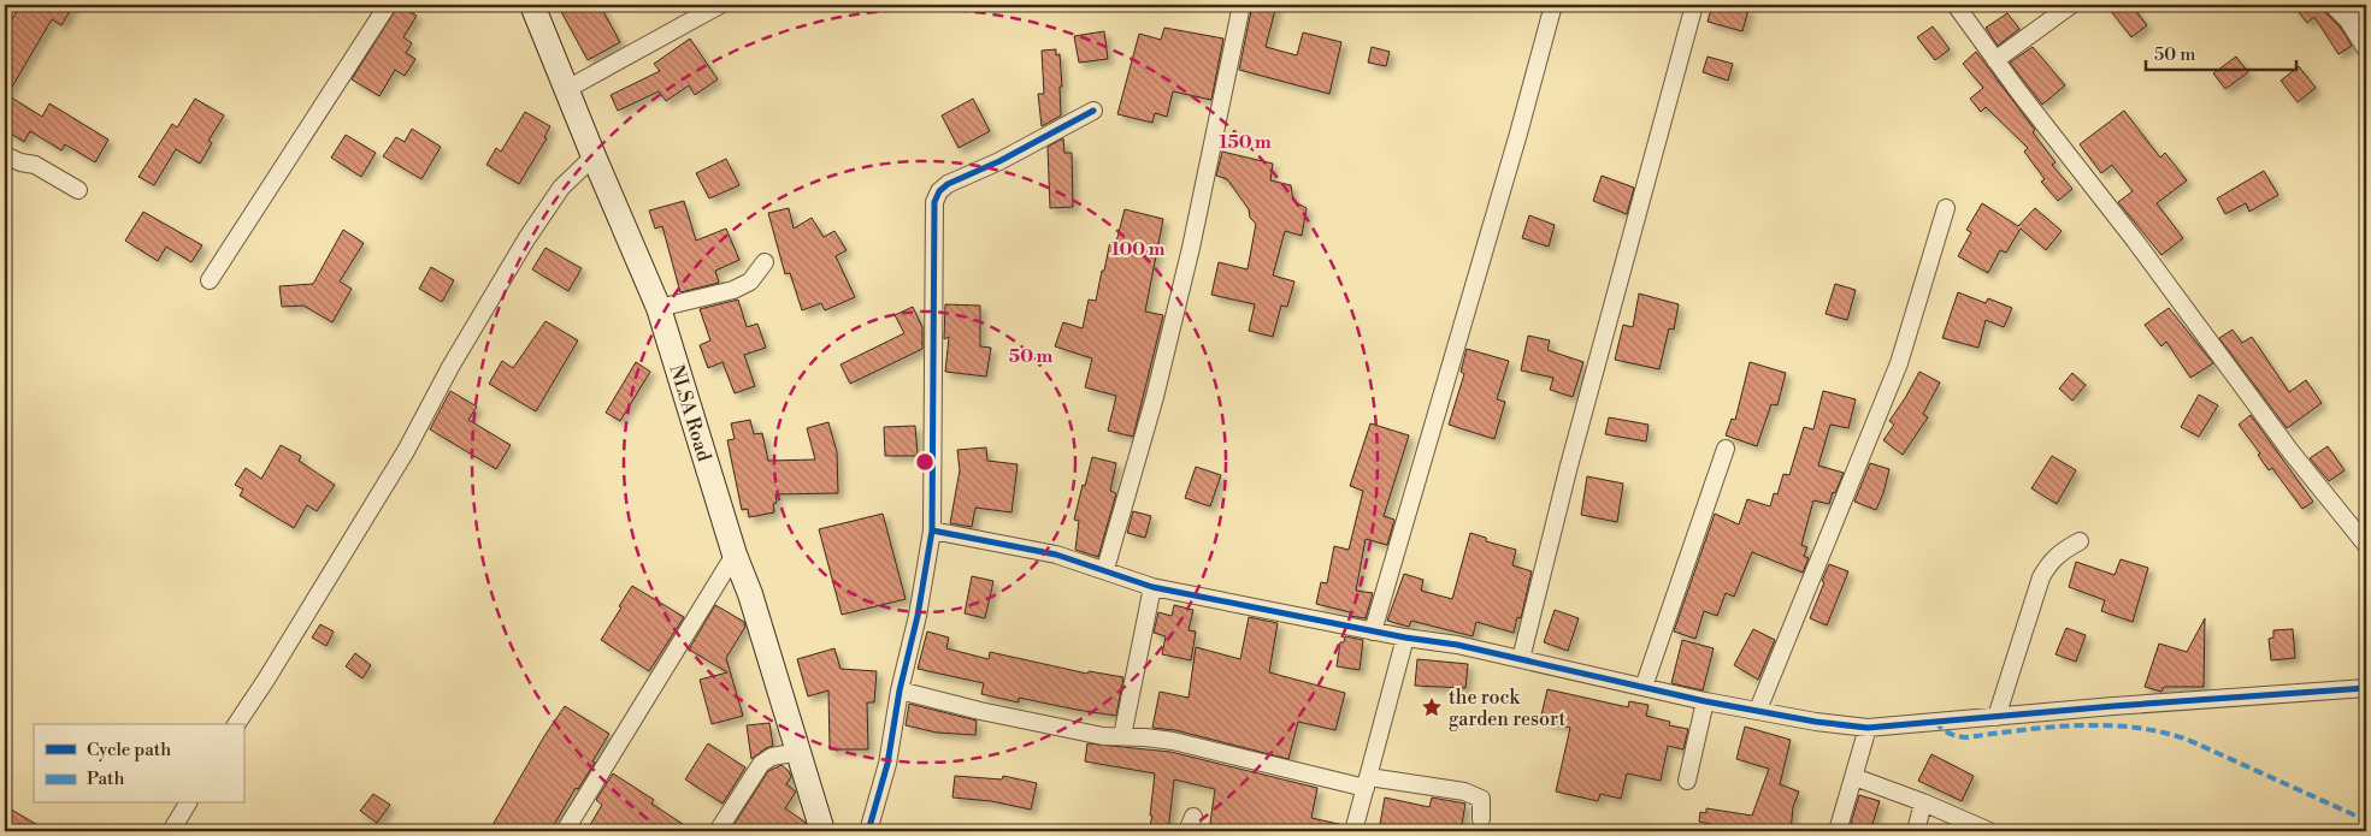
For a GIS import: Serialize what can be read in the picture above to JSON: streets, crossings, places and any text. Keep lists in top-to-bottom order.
{
  "streets": {
    "main road": ["NLSA Road"]
  },
  "places": {
    "place": ["the rock garden resort"]
  },
  "legend": ["Cycle path", "Path"],
  "scale_bar": "50 m",
  "rings": ["150 m", "100 m", "50 m"]
}
